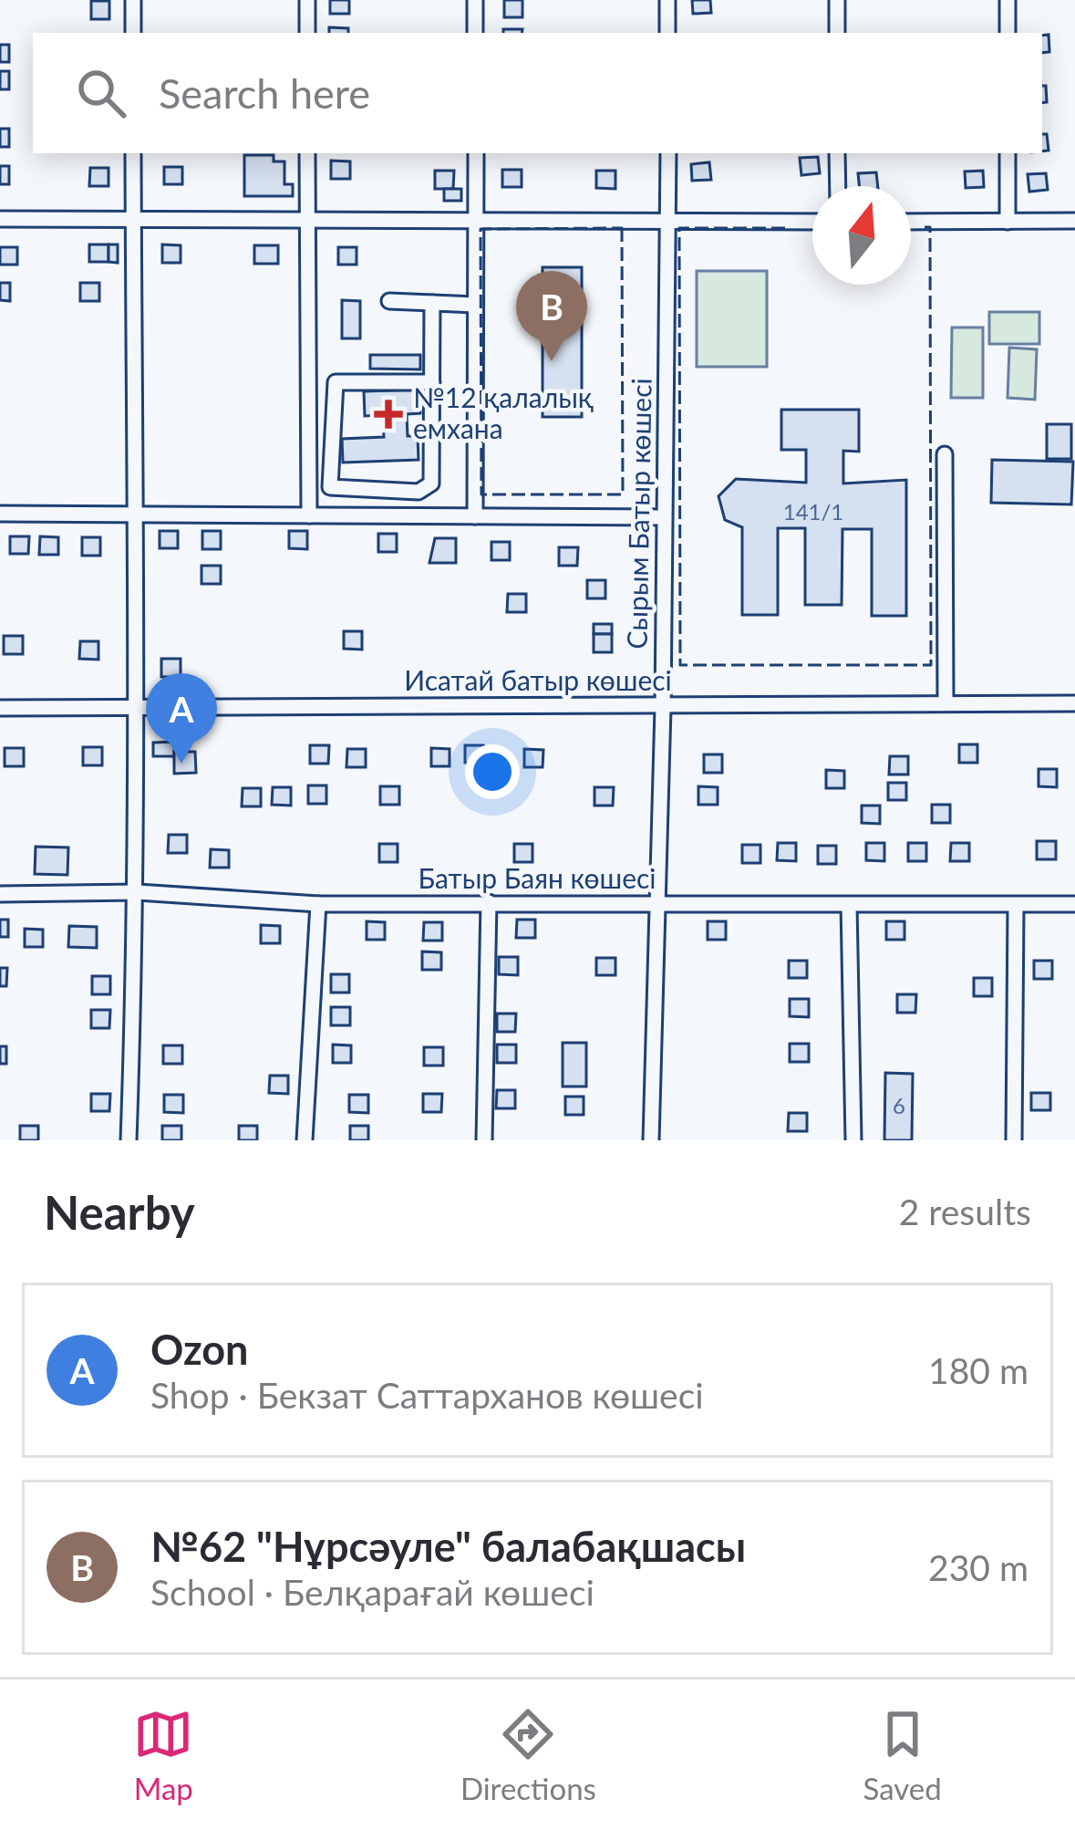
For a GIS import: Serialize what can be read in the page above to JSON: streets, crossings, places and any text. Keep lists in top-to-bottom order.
{
  "streets": {
    "street": ["Сырым Батыр көшесі", "Исатай батыр көшесі", "Батыр Баян көшесі"]
  },
  "crossings": [
    ["Сырым Батыр көшесі", "Исатай батыр көшесі"],
    ["Сырым Батыр көшесі", "Батыр Баян көшесі"]
  ],
  "places": {
    "health": ["№12 қалалық емхана"]
  },
  "house_numbers": ["141/1", "6"],
  "north": "top",
  "page": {
    "search": "Search here",
    "pins": ["B", "A"],
    "heading": ["Nearby", "2 results"],
    "list": [
      {
        "mark": "A",
        "name": "Ozon",
        "note": "Shop · Бекзат Саттарханов көшесі",
        "value": "180 m"
      },
      {
        "mark": "B",
        "name": "№62 \"Нұрсәуле\" балабақшасы",
        "note": "School · Белқарағай көшесі",
        "value": "230 m"
      }
    ],
    "nav": ["Map", "Directions", "Saved"]
  }
}
